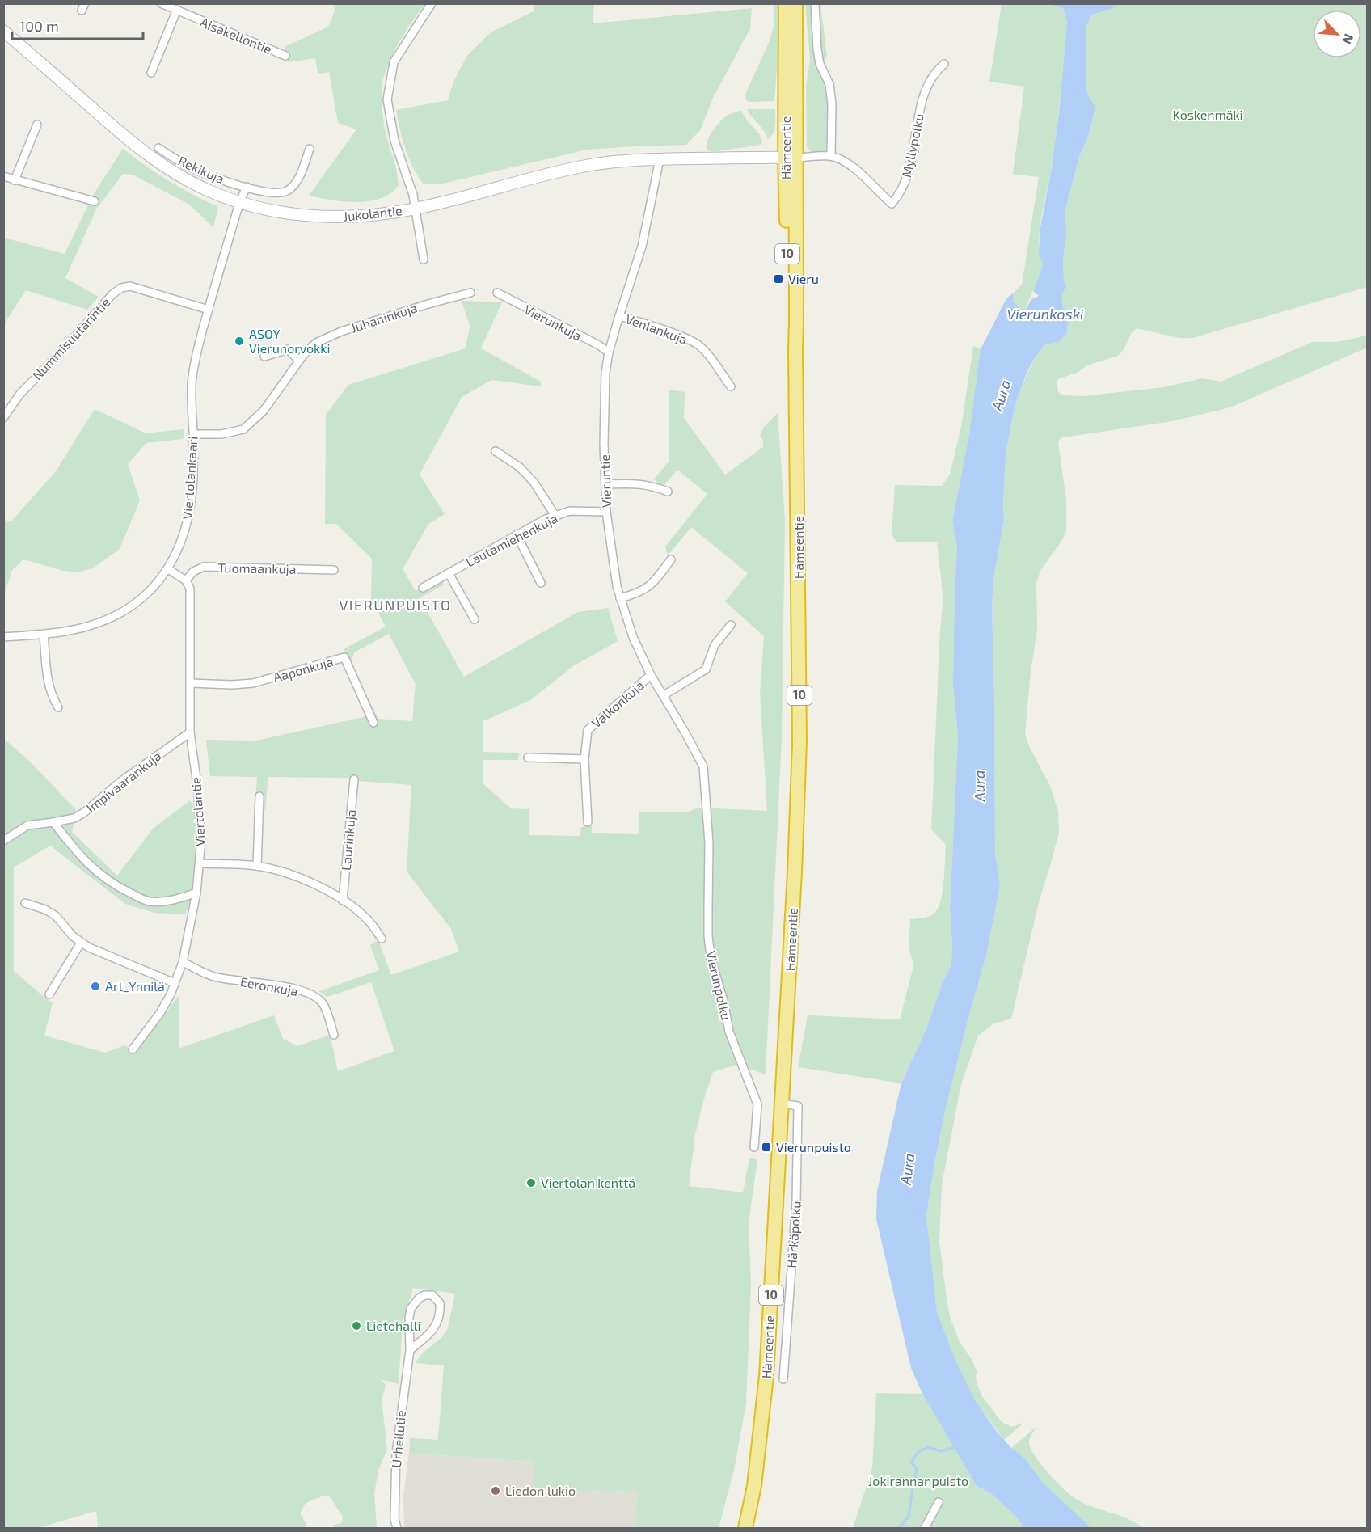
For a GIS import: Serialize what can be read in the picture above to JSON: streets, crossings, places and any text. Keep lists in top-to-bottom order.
{
  "streets": {
    "highway": ["Hämeentie", "10"],
    "street": [
      "Aisakellontie",
      "Myllypolku",
      "Rekikuja",
      "Jukolantie",
      "Juhaninkuja",
      "Vierunkuja",
      "Venlankuja",
      "Nummisuutarintie",
      "Viertolankaari",
      "Vieruntie",
      "Lautamiehenkuja",
      "Tuomaankuja",
      "Aaponkuja",
      "Valkonkuja",
      "Impivaarankuja",
      "Viertolantie",
      "Laurinkuja",
      "Vierunpolku",
      "Eeronkuja",
      "Härkäpolku",
      "Urheilutie"
    ]
  },
  "crossings": [
    ["Myllypolku", "Hämeentie"],
    ["Myllypolku", "Jukolantie"],
    ["Hämeentie", "Jukolantie"],
    ["Hämeentie", "Härkäpolku"],
    ["Jukolantie", "Viertolankaari"],
    ["Jukolantie", "Vieruntie"],
    ["Juhaninkuja", "Viertolankaari"],
    ["Vierunkuja", "Vieruntie"],
    ["Venlankuja", "Vieruntie"],
    ["Nummisuutarintie", "Viertolankaari"],
    ["Vieruntie", "Lautamiehenkuja"],
    ["Vieruntie", "Valkonkuja"],
    ["Vieruntie", "Vierunpolku"],
    ["Tuomaankuja", "Viertolantie"],
    ["Aaponkuja", "Viertolantie"],
    ["Impivaarankuja", "Viertolantie"],
    ["Viertolantie", "Eeronkuja"]
  ],
  "districts": ["VIERUNPUISTO"],
  "water": ["Vierunkoski", "Aura"],
  "parks": ["Koskenmäki", "Jokirannanpuisto"],
  "places": {
    "transit": ["Vieru", "Vierunpuisto"],
    "other": [
      "ASOY Vierunorvokki",
      "Art_Ynnilä",
      "Viertolan kenttä",
      "Lietohalli",
      "Liedon lukio"
    ]
  },
  "scale_bar": "100 m",
  "north": "bottom right"
}
